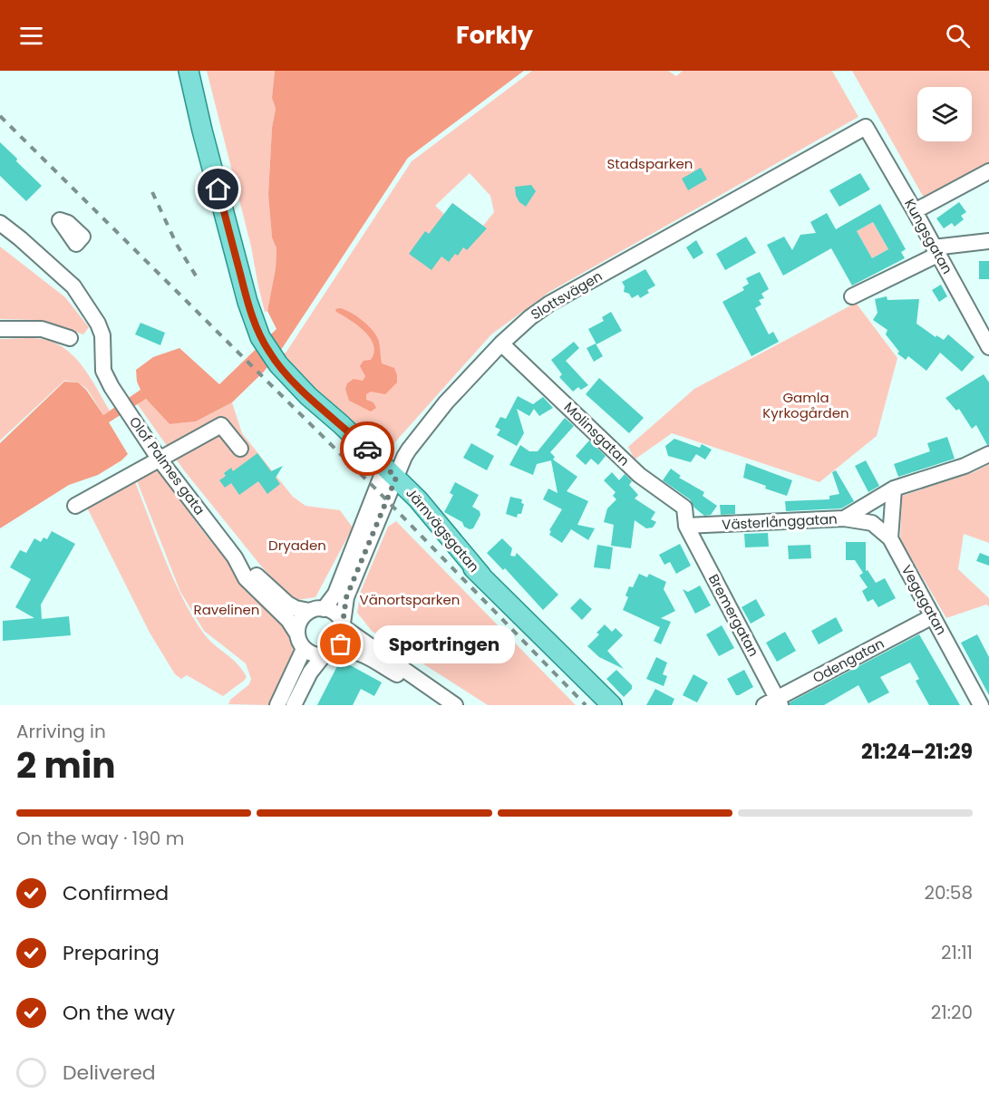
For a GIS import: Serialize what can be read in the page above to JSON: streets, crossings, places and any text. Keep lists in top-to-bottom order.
{
  "streets": {
    "main road": ["Järnvägsgatan"],
    "street": [
      "Kungsgatan",
      "Slottsvägen",
      "Molinsgatan",
      "Olof Palmes gata",
      "Västerlånggatan",
      "Vegagatan",
      "Bremergatan",
      "Odengatan"
    ]
  },
  "crossings": [
    ["Kungsgatan", "Slottsvägen"],
    ["Slottsvägen", "Molinsgatan"],
    ["Slottsvägen", "Olof Palmes gata"],
    ["Slottsvägen", "Järnvägsgatan"],
    ["Molinsgatan", "Västerlånggatan"],
    ["Molinsgatan", "Bremergatan"],
    ["Västerlånggatan", "Bremergatan"],
    ["Vegagatan", "Odengatan"],
    ["Bremergatan", "Odengatan"]
  ],
  "parks": [
    "Stadsparken",
    "Gamla Kyrkogården",
    "Dryaden",
    "Vänortsparken",
    "Ravelinen"
  ],
  "places": ["Sportringen"],
  "page": {
    "header": "Forkly",
    "bubble": "Sportringen",
    "heading": ["2 min", "Arriving in", "21:24–21:29"],
    "bar": "On the way · 190 m",
    "list": [
      ["Confirmed", "20:58"],
      ["Preparing", "21:11"],
      ["On the way", "21:20"],
      "Delivered"
    ]
  }
}
